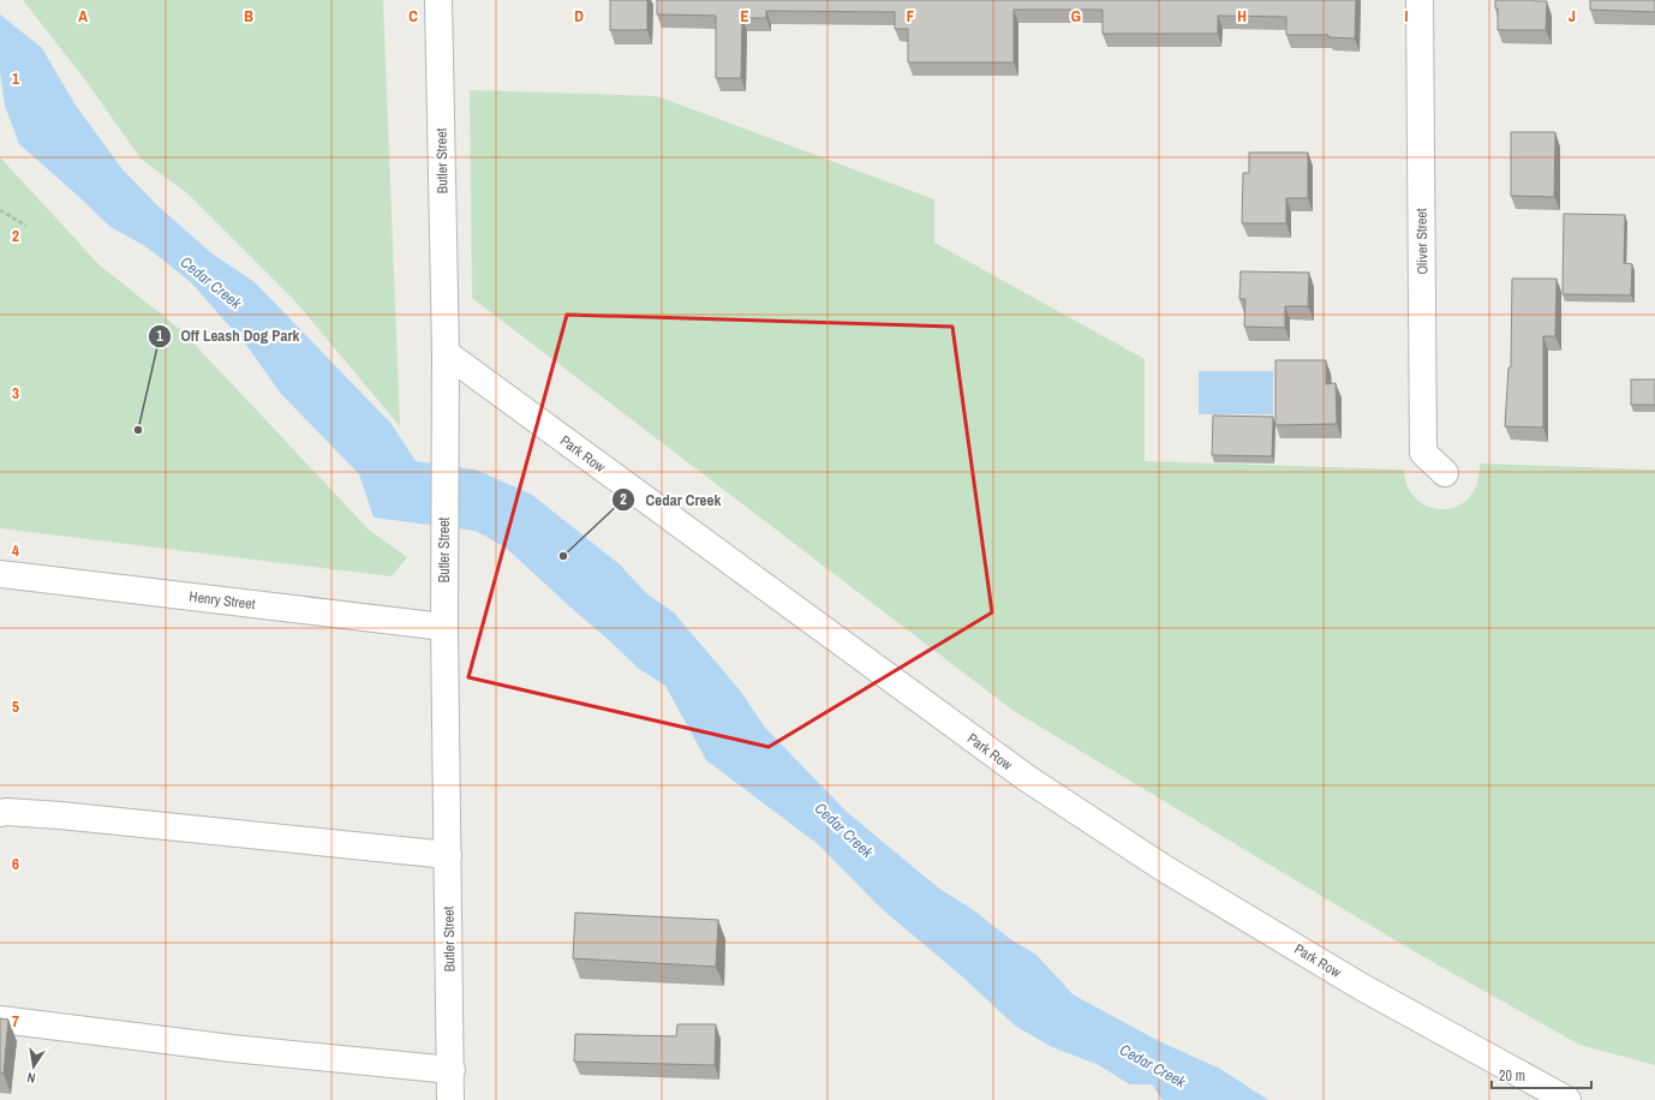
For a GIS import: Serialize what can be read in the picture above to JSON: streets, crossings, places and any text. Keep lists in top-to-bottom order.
{
  "streets": {
    "street": [
      "Butler Street",
      "Oliver Street",
      "Park Row",
      "Henry Street"
    ]
  },
  "crossings": [
    ["Butler Street", "Park Row"],
    ["Butler Street", "Henry Street"]
  ],
  "water": ["Cedar Creek"],
  "places": ["Off Leash Dog Park", "Cedar Creek"],
  "scale_bar": "20 m",
  "north": "bottom",
  "grid": {
    "columns": [
      "A",
      "B",
      "C",
      "D",
      "E",
      "F",
      "G",
      "H",
      "I",
      "J"
    ],
    "rows": [
      "1",
      "2",
      "3",
      "4",
      "5",
      "6",
      "7"
    ]
  }
}
